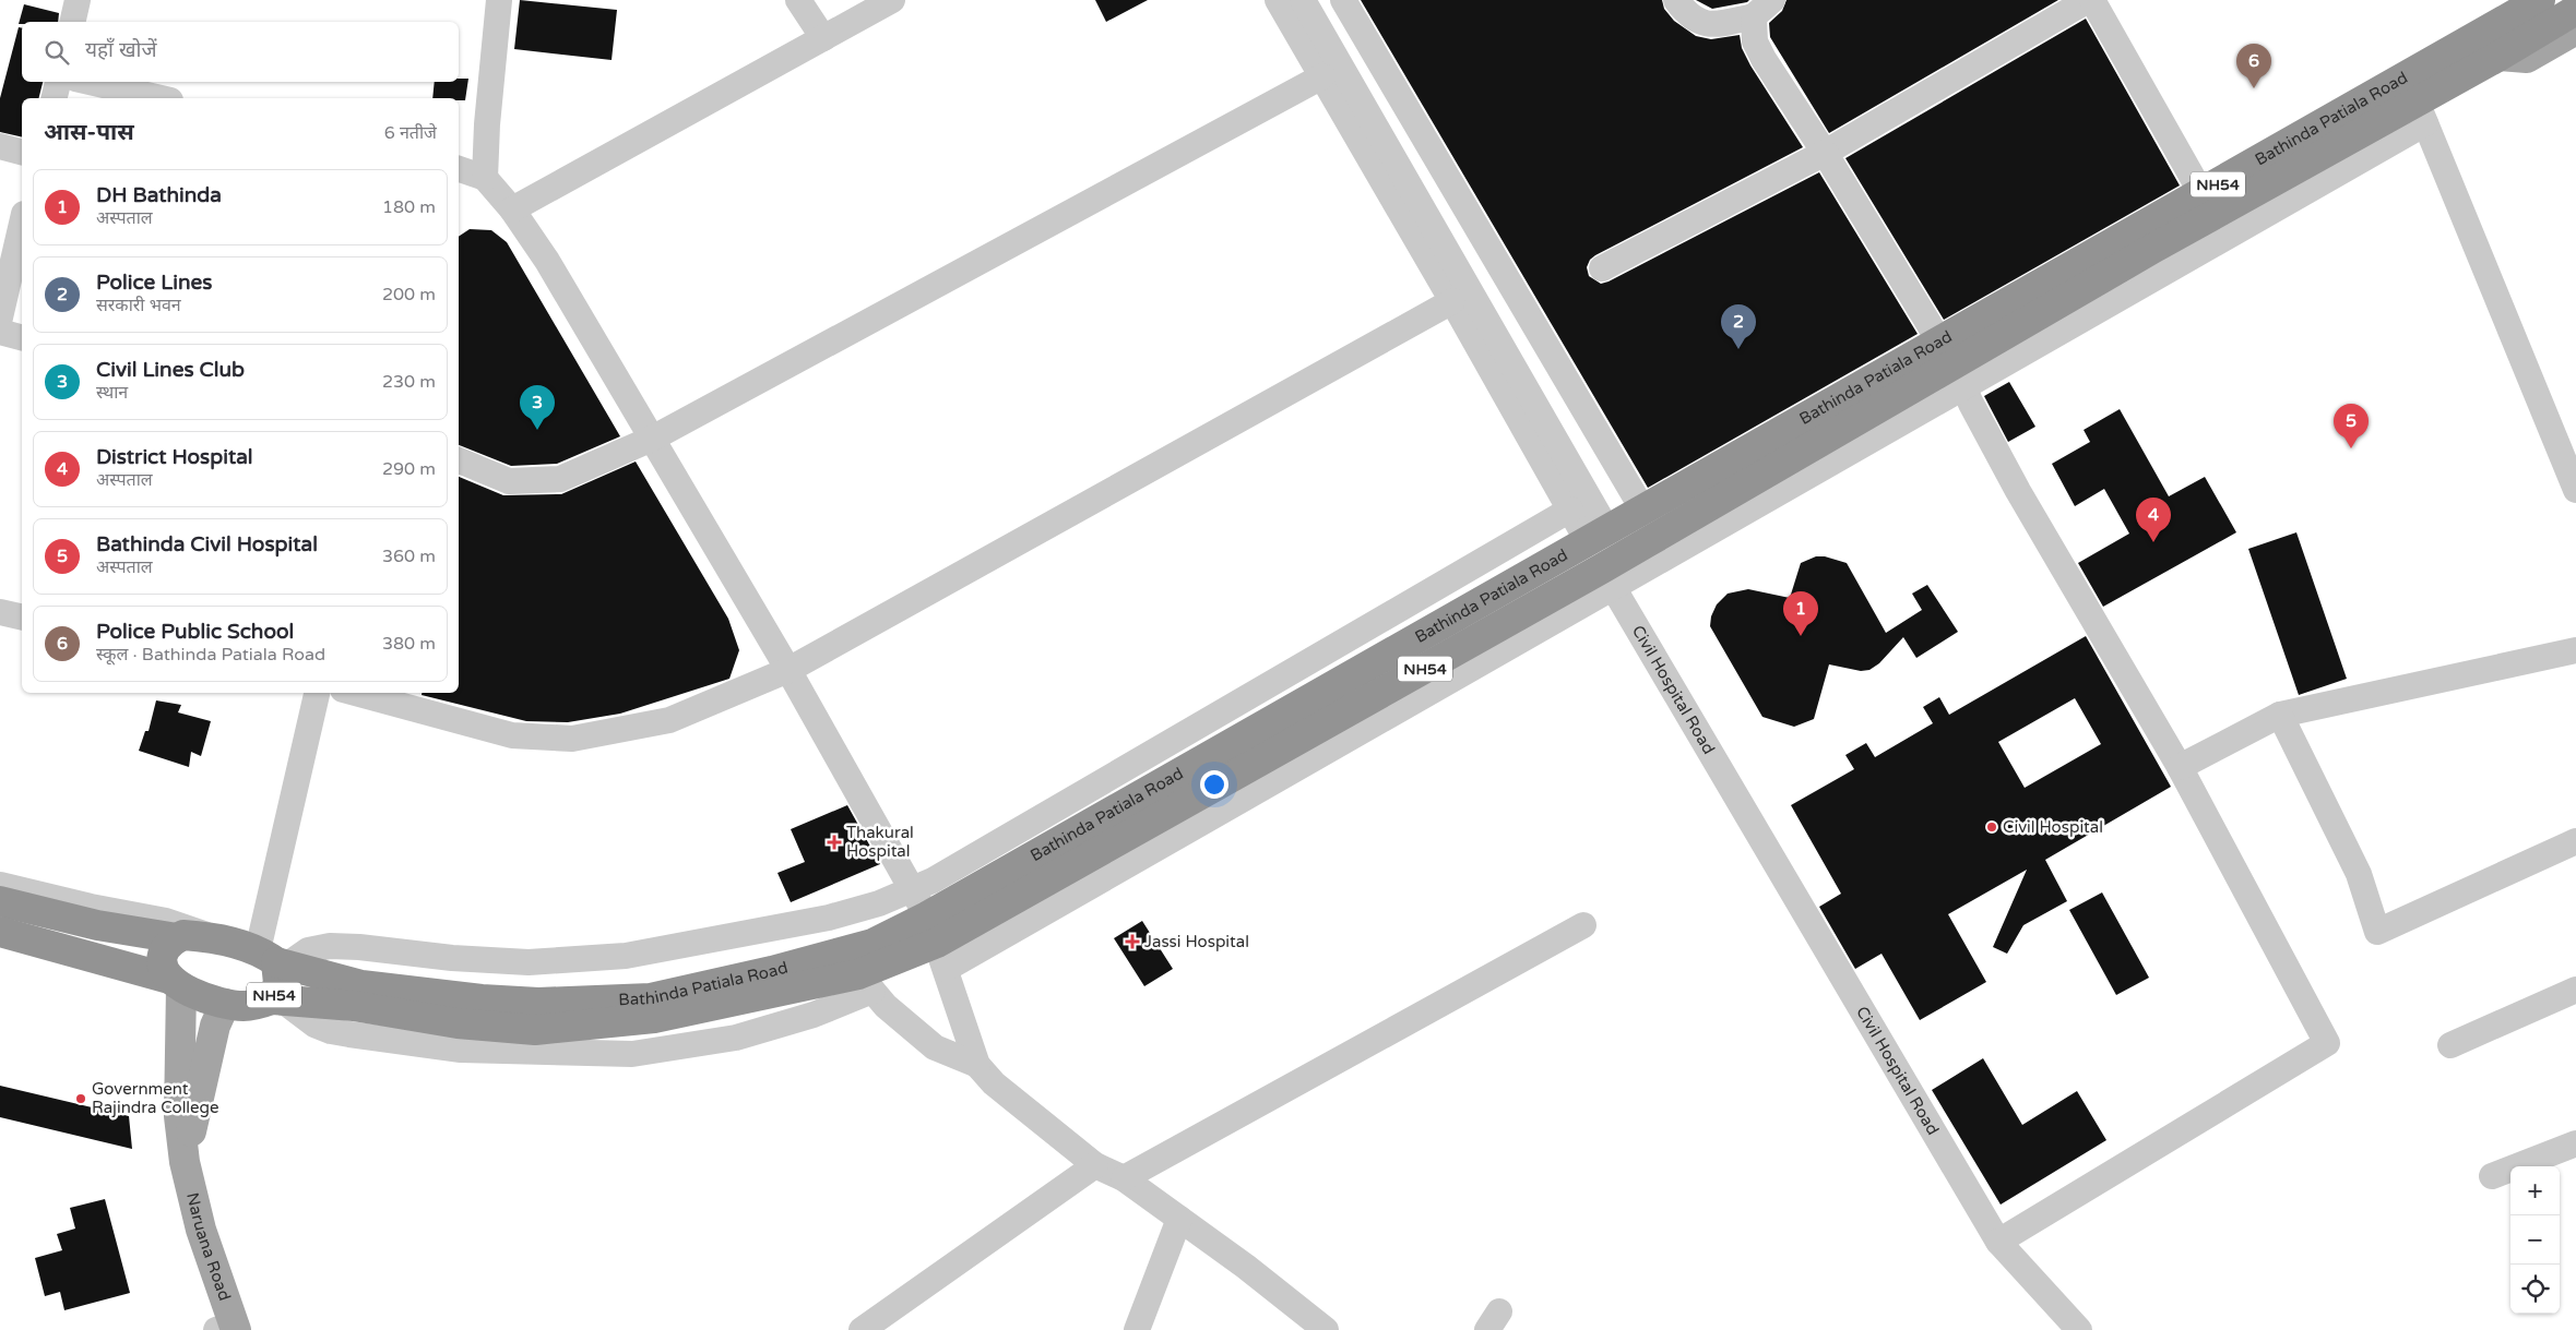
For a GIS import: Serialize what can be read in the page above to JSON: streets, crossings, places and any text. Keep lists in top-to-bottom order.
{
  "streets": {
    "highway": ["Bathinda Patiala Road", "NH54"],
    "main road": ["Naruana Road"],
    "street": ["Civil Hospital Road"]
  },
  "crossings": [
    ["Bathinda Patiala Road", "NH54"],
    ["NH54", "Civil Hospital Road"],
    ["NH54", "Naruana Road"]
  ],
  "places": {
    "other": ["Civil Hospital", "Government Rajindra College"],
    "health": ["Thakural Hospital", "Jassi Hospital"]
  },
  "page": {
    "search": "यहाँ खोजें",
    "pins": [
      "6",
      "2",
      "3",
      "5",
      "4",
      "1"
    ],
    "heading": ["आस-पास", "6 नतीजे"],
    "list": [
      {
        "mark": "1",
        "name": "DH Bathinda",
        "note": "अस्पताल",
        "value": "180 m"
      },
      {
        "mark": "2",
        "name": "Police Lines",
        "note": "सरकारी भवन",
        "value": "200 m"
      },
      {
        "mark": "3",
        "name": "Civil Lines Club",
        "note": "स्थान",
        "value": "230 m"
      },
      {
        "mark": "4",
        "name": "District Hospital",
        "note": "अस्पताल",
        "value": "290 m"
      },
      {
        "mark": "5",
        "name": "Bathinda Civil Hospital",
        "note": "अस्पताल",
        "value": "360 m"
      },
      {
        "mark": "6",
        "name": "Police Public School",
        "note": "स्कूल · Bathinda Patiala Road",
        "value": "380 m"
      }
    ],
    "map_buttons": ["+", "−"]
  }
}
